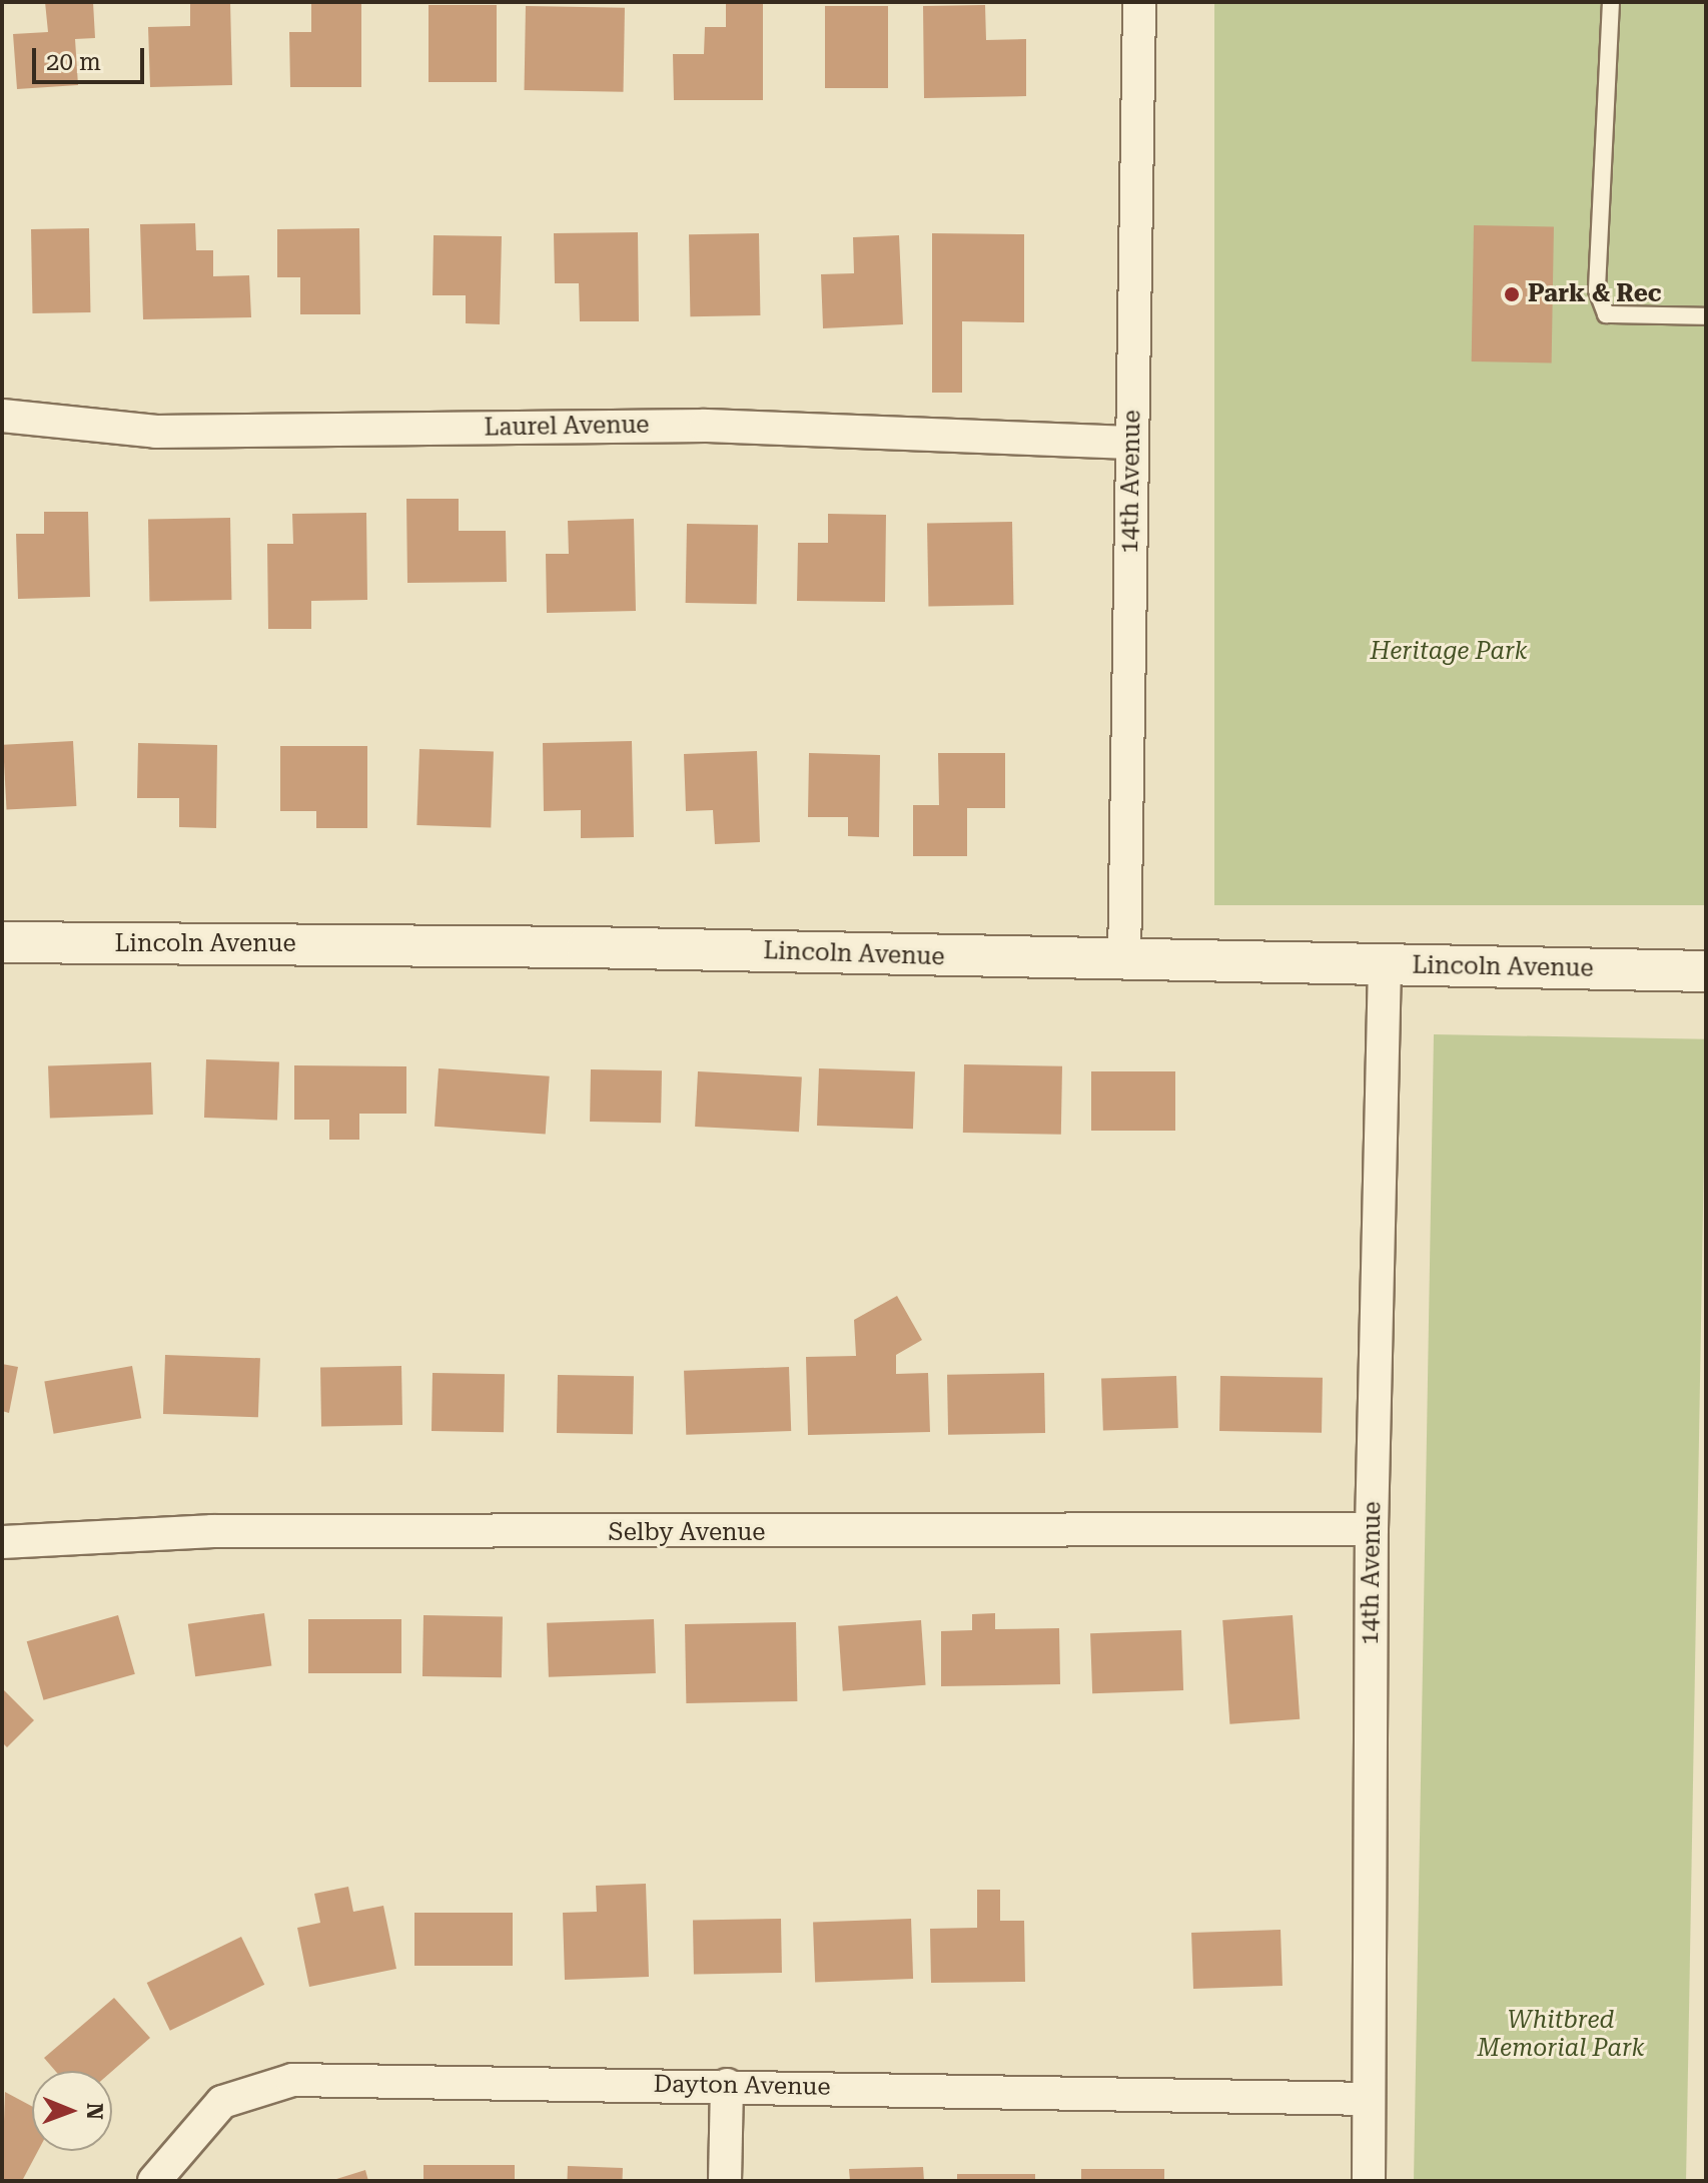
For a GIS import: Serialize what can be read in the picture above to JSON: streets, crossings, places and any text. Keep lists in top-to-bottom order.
{
  "streets": {
    "street": [
      "Laurel Avenue",
      "14th Avenue",
      "Lincoln Avenue",
      "Selby Avenue",
      "Dayton Avenue"
    ]
  },
  "crossings": [
    ["Laurel Avenue", "14th Avenue"],
    ["14th Avenue", "Lincoln Avenue"],
    ["14th Avenue", "Selby Avenue"],
    ["14th Avenue", "Dayton Avenue"]
  ],
  "parks": ["Heritage Park", "Whitbred Memorial Park"],
  "places": ["Park & Rec"],
  "scale_bar": "20 m",
  "north": "right"
}
